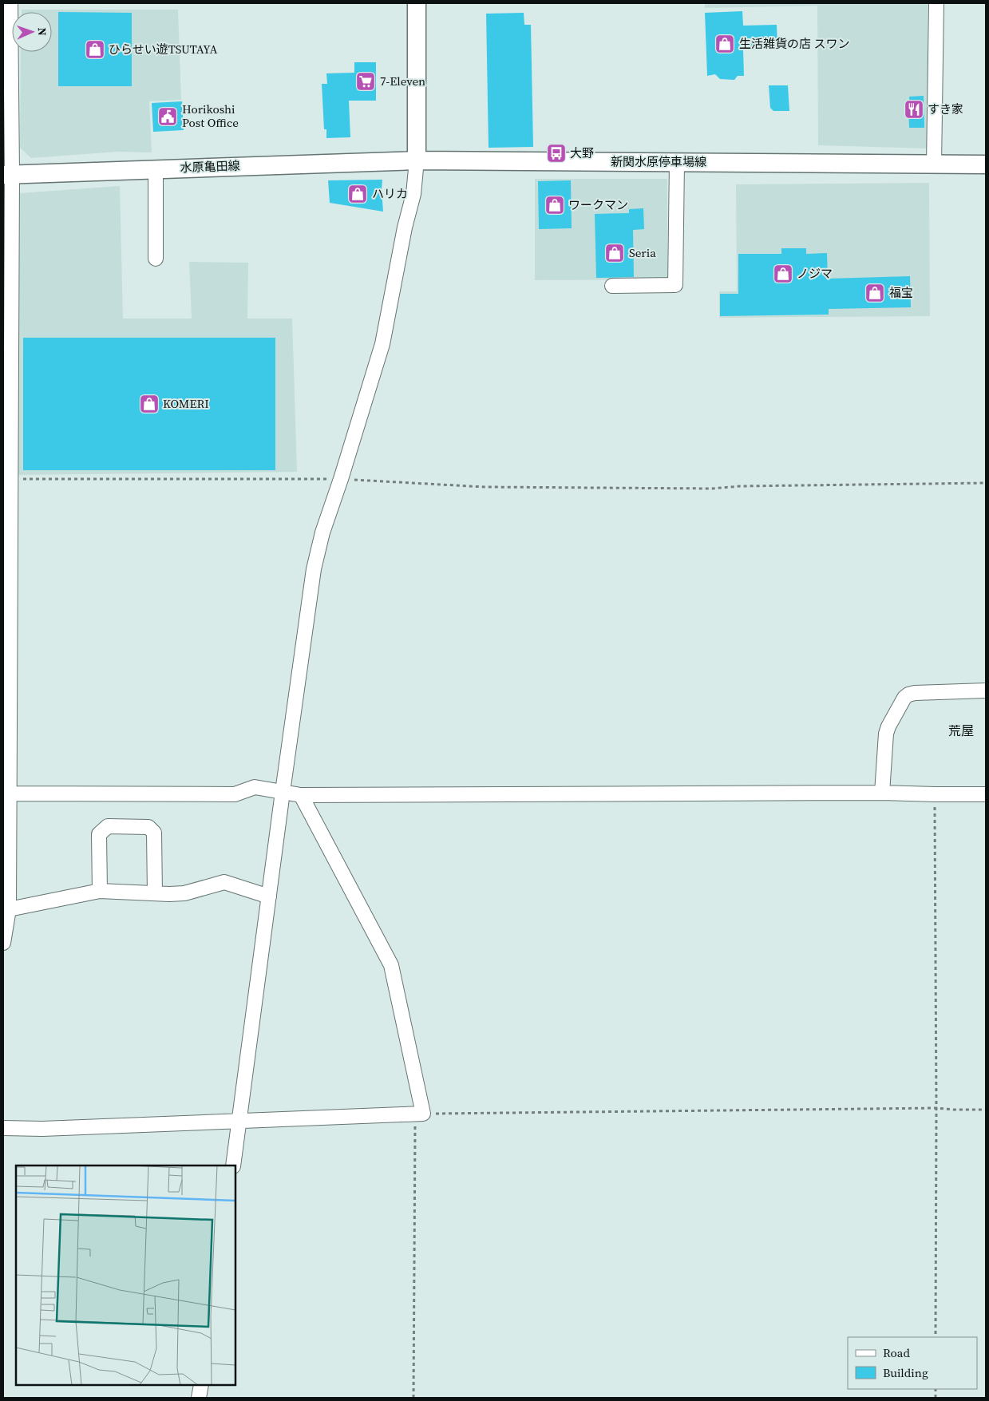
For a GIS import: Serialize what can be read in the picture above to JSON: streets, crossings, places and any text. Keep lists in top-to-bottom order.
{
  "streets": {
    "main road": ["新関水原停車場線", "水原亀田線"]
  },
  "crossings": [
    ["新関水原停車場線", "水原亀田線"]
  ],
  "districts": ["荒屋"],
  "places": {
    "shop": [
      "生活雑貨の店 スワン",
      "ひらせい遊TSUTAYA",
      "ハリカ",
      "ワークマン",
      "Seria",
      "ノジマ",
      "福宝",
      "KOMERI"
    ],
    "supermarket": ["7-Eleven"],
    "restaurant": ["すき家"],
    "public building": ["Horikoshi Post Office"],
    "bus stop": ["大野"]
  },
  "legend": ["Road", "Building"],
  "north": "right"
}
